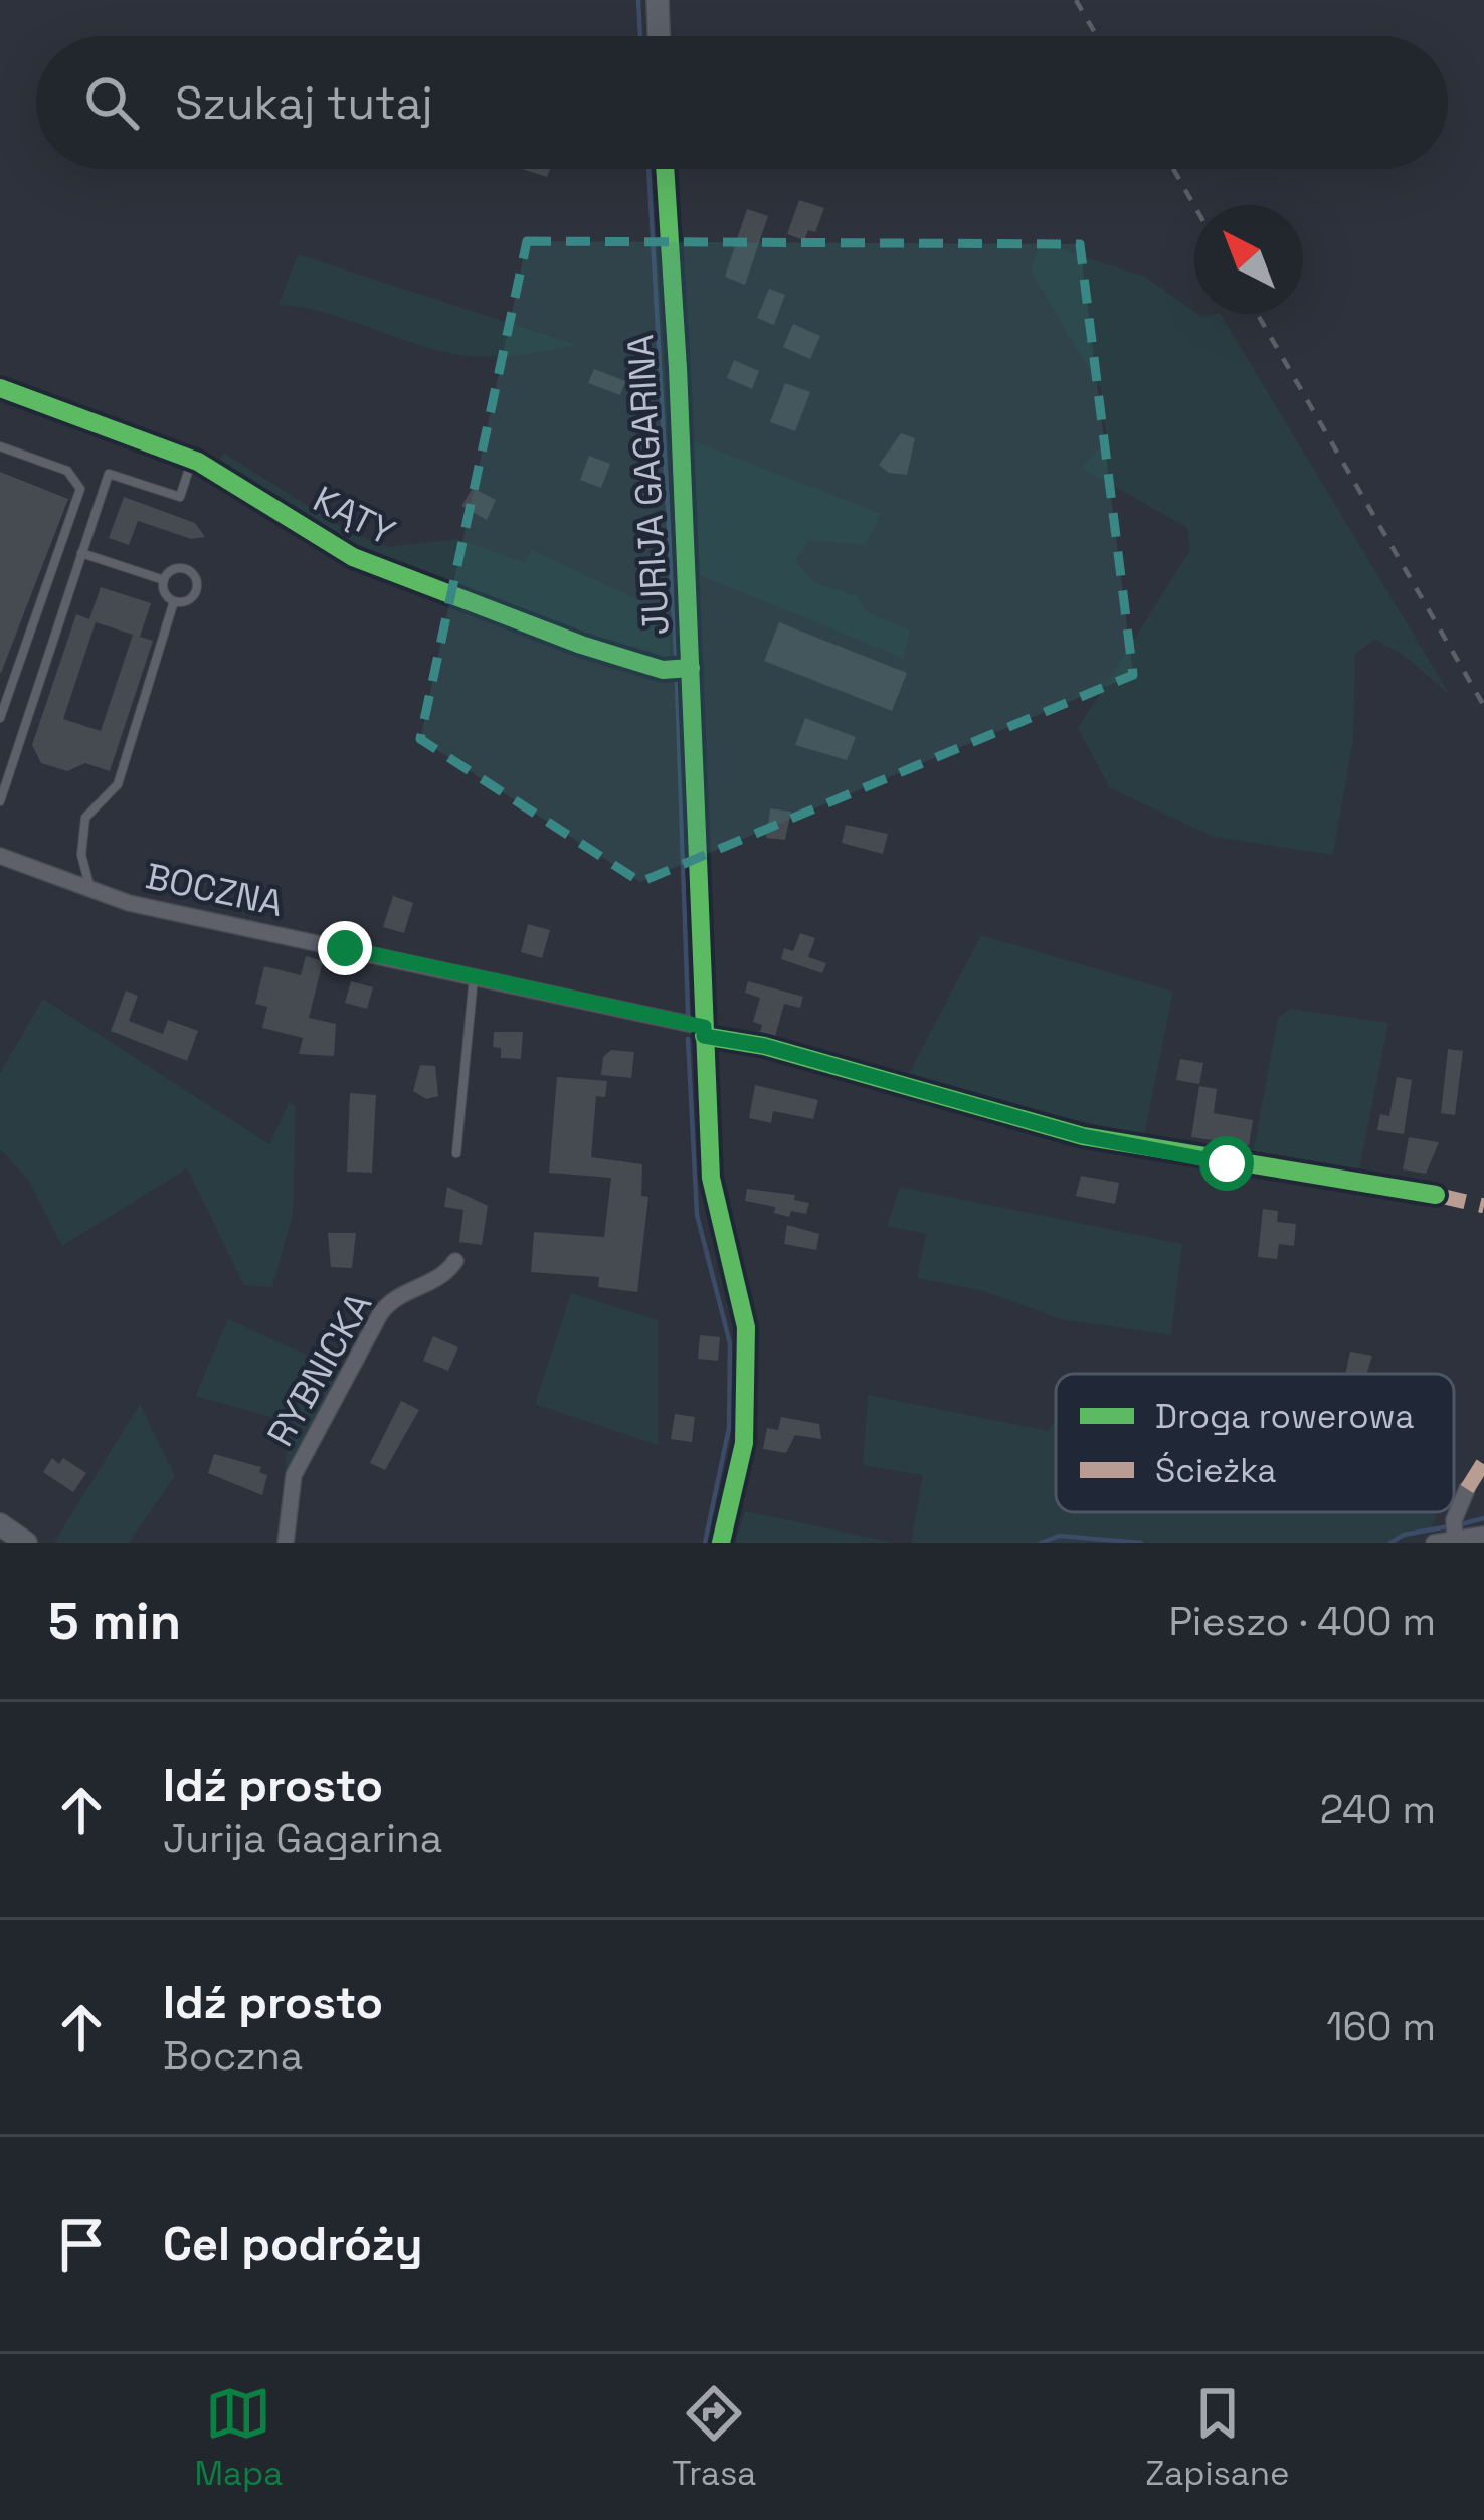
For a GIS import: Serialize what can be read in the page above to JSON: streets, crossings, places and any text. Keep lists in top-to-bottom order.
{
  "streets": {
    "street": [
      "JURIJA GAGARINA",
      "KĄTY",
      "BOCZNA",
      "RYBNICKA"
    ]
  },
  "crossings": [
    ["JURIJA GAGARINA", "KĄTY"],
    ["JURIJA GAGARINA", "BOCZNA"]
  ],
  "legend": ["Droga rowerowa", "Ścieżka"],
  "north": "top left",
  "page": {
    "search": "Szukaj tutaj",
    "heading": ["5 min", "Pieszo · 400 m"],
    "list": [
      ["Idź prosto", "Jurija Gagarina", "240 m"],
      ["Idź prosto", "Boczna", "160 m"],
      "Cel podróży"
    ],
    "nav": ["Mapa", "Trasa", "Zapisane"]
  }
}
